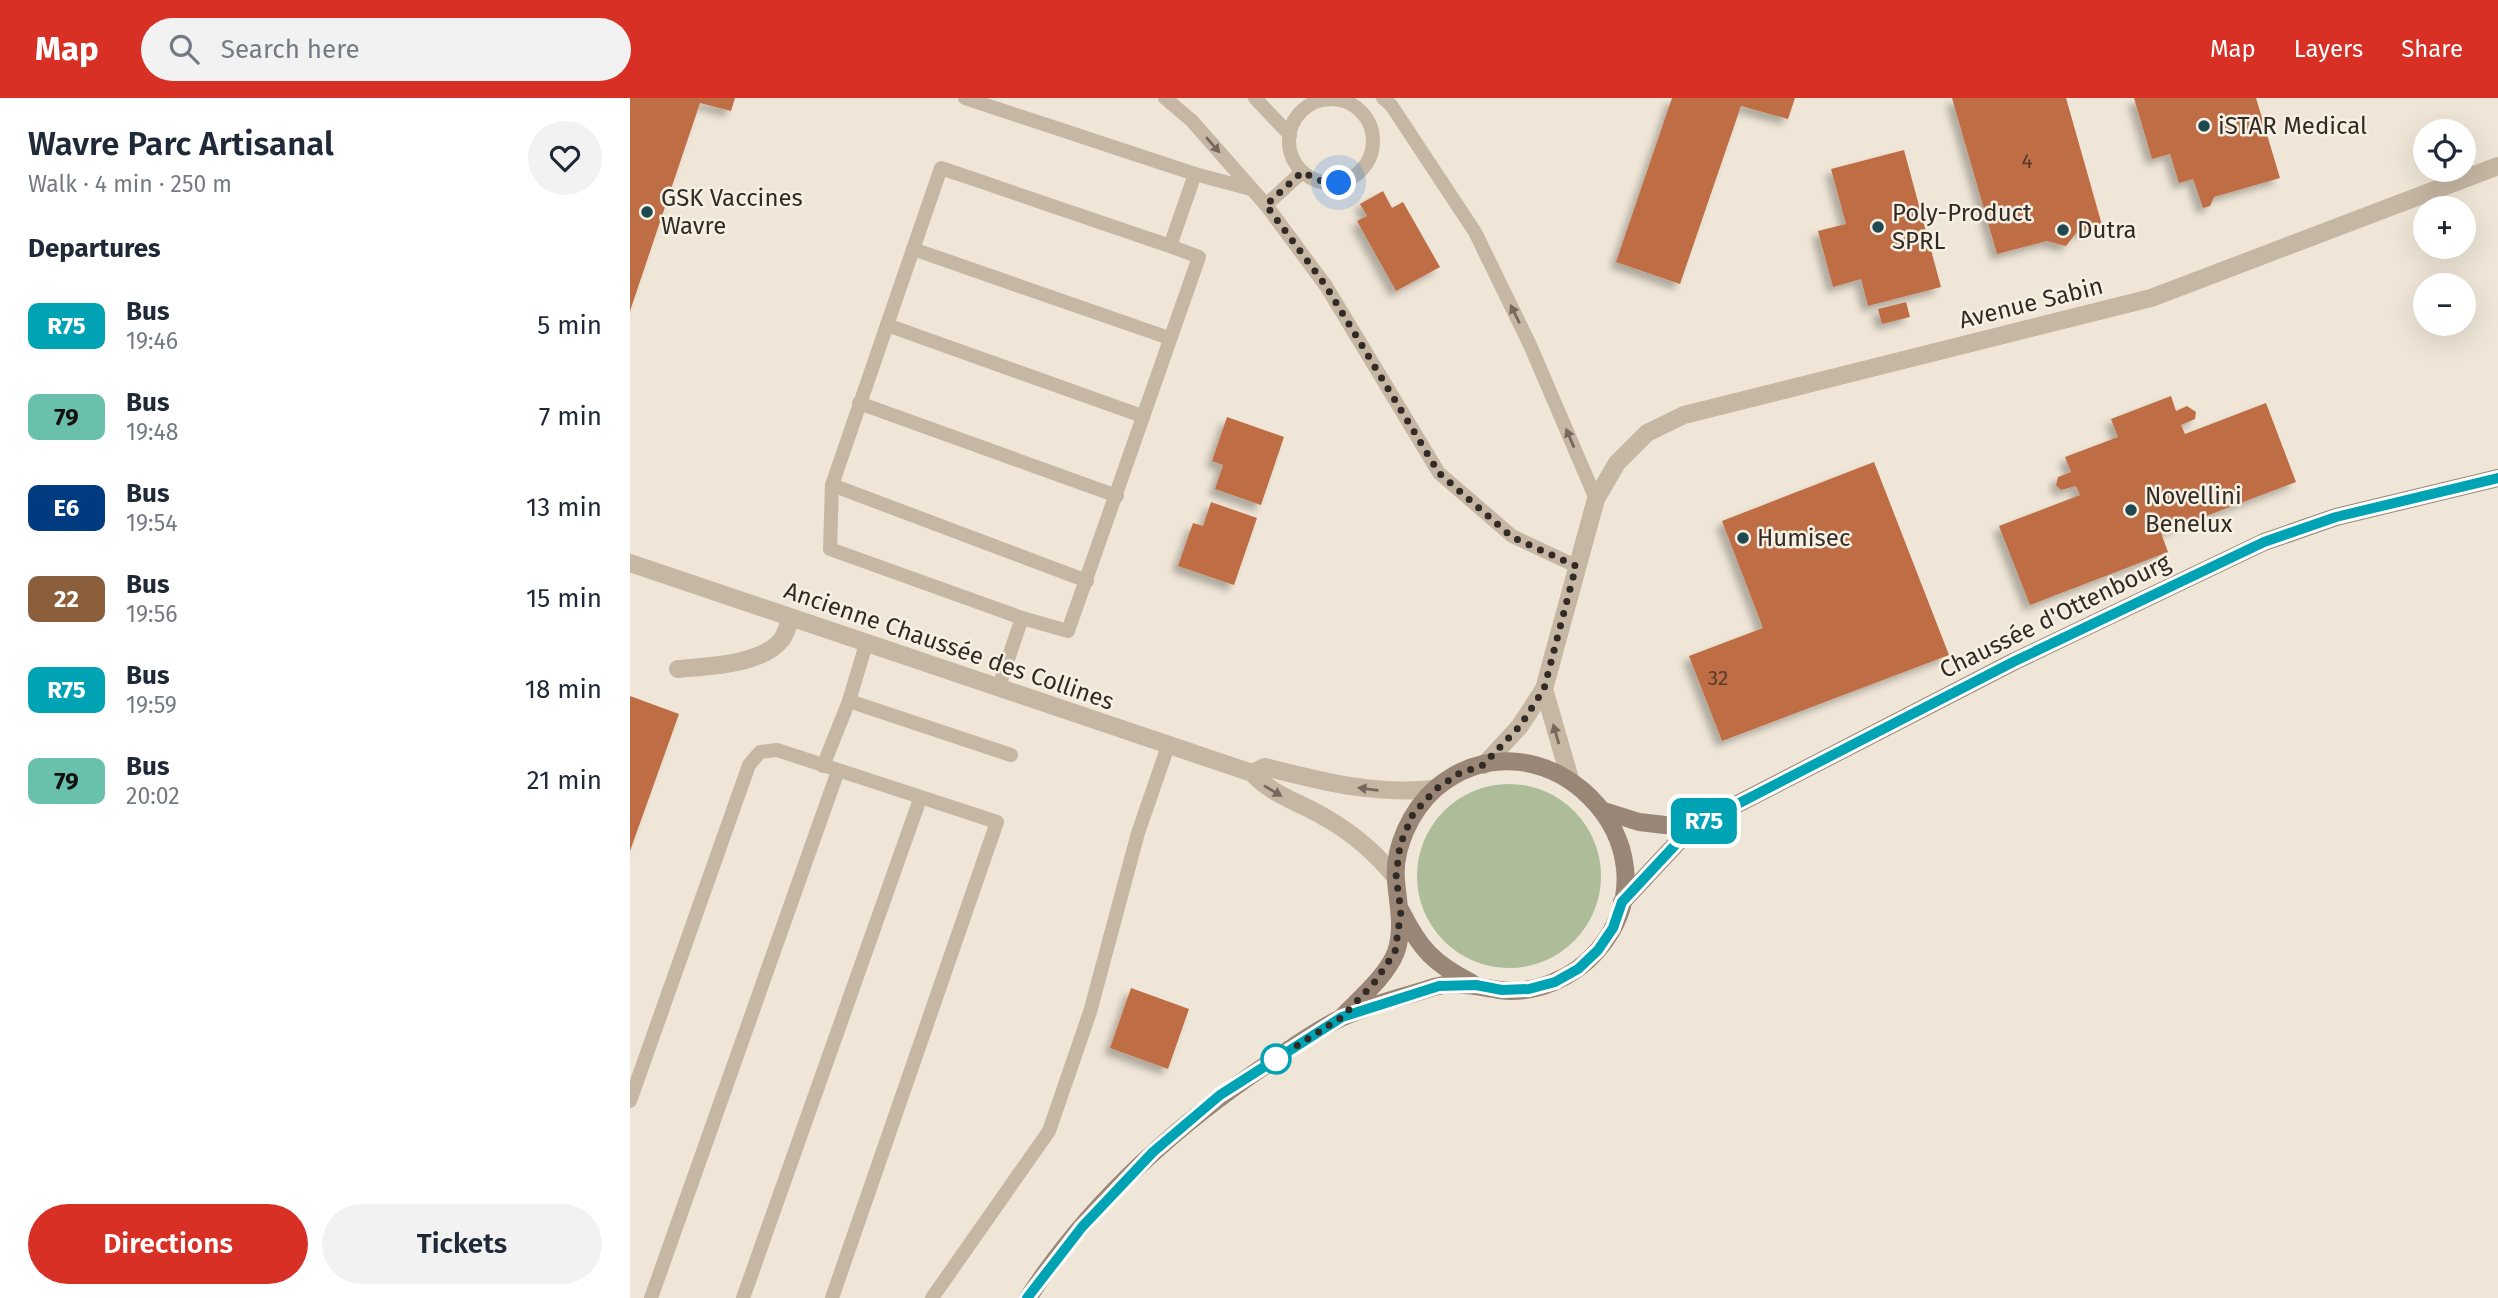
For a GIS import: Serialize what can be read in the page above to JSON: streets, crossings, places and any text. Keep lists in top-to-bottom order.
{
  "streets": {
    "main road": ["Chaussée d'Ottenbourg"],
    "street": ["Avenue Sabin", "Ancienne Chaussée des Collines"]
  },
  "crossings": [
    ["Chaussée d'Ottenbourg", "Ancienne Chaussée des Collines"]
  ],
  "places": [
    "iSTAR Medical",
    "GSK Vaccines Wavre",
    "Poly-Product SPRL",
    "Dutra",
    "Novellini Benelux",
    "Humisec"
  ],
  "lines": ["bus line R75"],
  "house_numbers": ["4", "32"],
  "page": {
    "header": "Map",
    "search": "Search here",
    "nav": ["Map", "Layers", "Share"],
    "heading": [
      ["Wavre Parc Artisanal", "Walk · 4 min · 250 m"],
      "Departures"
    ],
    "on_map": "R75",
    "map_buttons": ["+", "−"],
    "list": [
      {
        "mark": "R75",
        "name": "Bus",
        "note": "19:46",
        "value": "5 min"
      },
      {
        "mark": "79",
        "name": "Bus",
        "note": "19:48",
        "value": "7 min"
      },
      {
        "mark": "E6",
        "name": "Bus",
        "note": "19:54",
        "value": "13 min"
      },
      {
        "mark": "22",
        "name": "Bus",
        "note": "19:56",
        "value": "15 min"
      },
      {
        "mark": "R75",
        "name": "Bus",
        "note": "19:59",
        "value": "18 min"
      },
      {
        "mark": "79",
        "name": "Bus",
        "note": "20:02",
        "value": "21 min"
      }
    ],
    "buttons": ["Directions", "Tickets"]
  }
}
